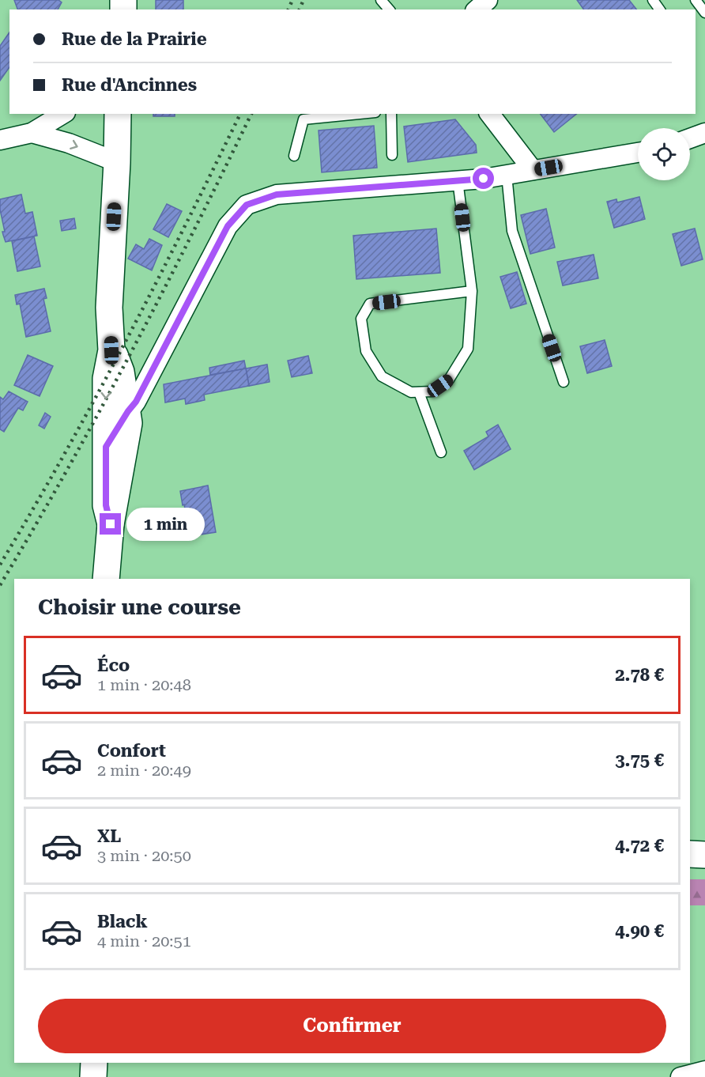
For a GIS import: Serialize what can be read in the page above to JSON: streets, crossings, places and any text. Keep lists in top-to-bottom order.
{
  "page": {
    "banner": ["Rue de la Prairie", "Rue d'Ancinnes"],
    "bubble": "1 min",
    "heading": "Choisir une course",
    "list": [
      {
        "name": "Éco",
        "note": "1 min · 20:48",
        "value": "2.78 €"
      },
      {
        "name": "Confort",
        "note": "2 min · 20:49",
        "value": "3.75 €"
      },
      {
        "name": "XL",
        "note": "3 min · 20:50",
        "value": "4.72 €"
      },
      {
        "name": "Black",
        "note": "4 min · 20:51",
        "value": "4.90 €"
      }
    ],
    "buttons": "Confirmer"
  }
}
